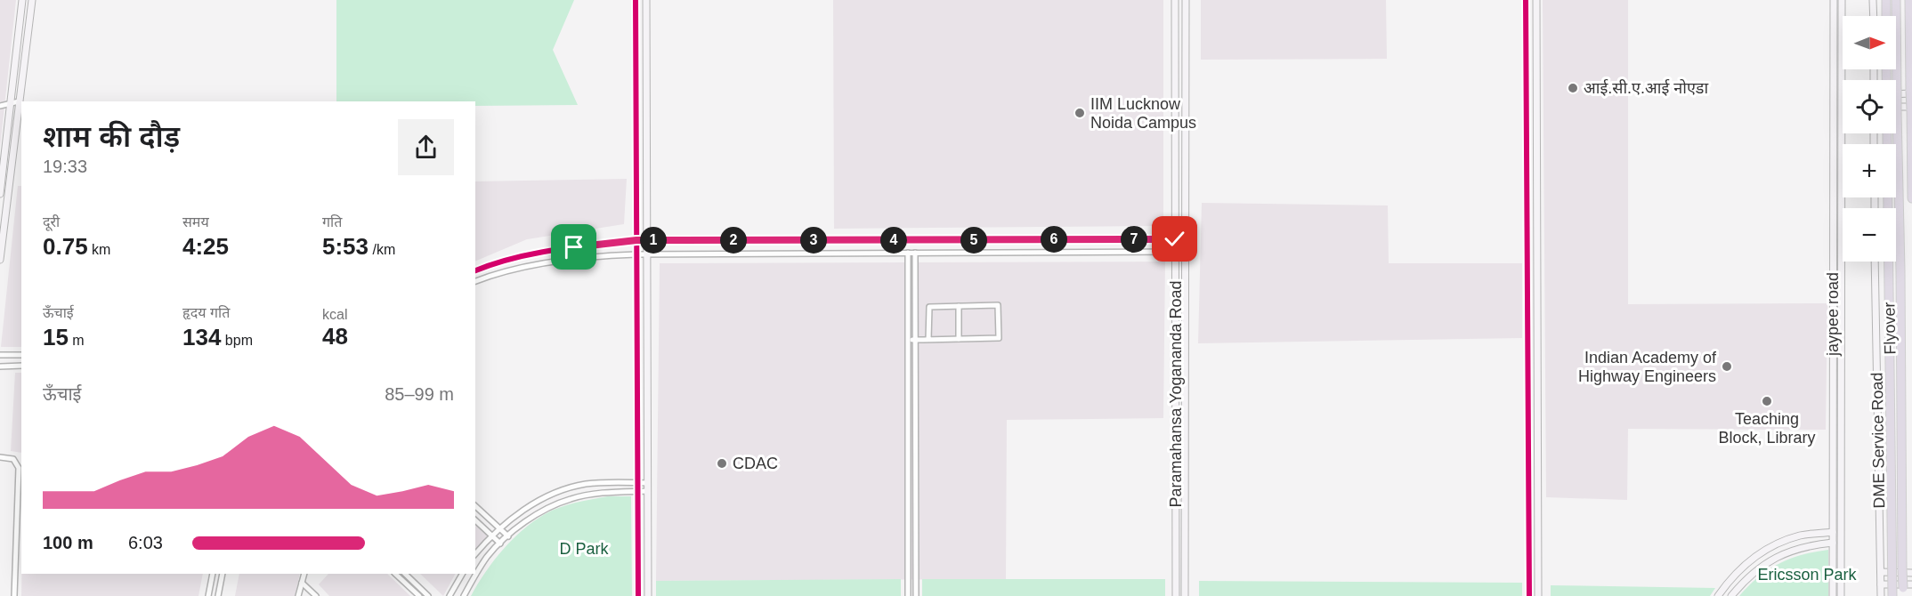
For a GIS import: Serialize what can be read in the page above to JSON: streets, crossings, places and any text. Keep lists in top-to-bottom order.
{
  "streets": {
    "highway": ["Flyover"],
    "street": ["jaypee road", "Paramahansa Yogananda Road", "DME Service Road"]
  },
  "parks": ["D Park", "Ericsson Park"],
  "places": [
    "आई.सी.ए.आई नोएडा",
    "IIM Lucknow Noida Campus",
    "Indian Academy of Highway Engineers",
    "Teaching Block, Library",
    "CDAC"
  ],
  "north": "right",
  "page": {
    "map_buttons": ["+", "−"],
    "heading": ["शाम की दौड़", "19:33"],
    "stats": [
      ["दूरी", "0.75 km"],
      ["समय", "4:25"],
      ["गति", "5:53 /km"],
      ["ऊँचाई", "15 m"],
      ["हृदय गति", "134 bpm"],
      ["kcal", "48"]
    ],
    "pins": [
      "6",
      "7",
      "1",
      "2",
      "3",
      "4",
      "5"
    ],
    "chart": ["ऊँचाई", "85–99 m"],
    "list": [
      {
        "name": "100 m",
        "note": "6:03"
      }
    ]
  }
}
